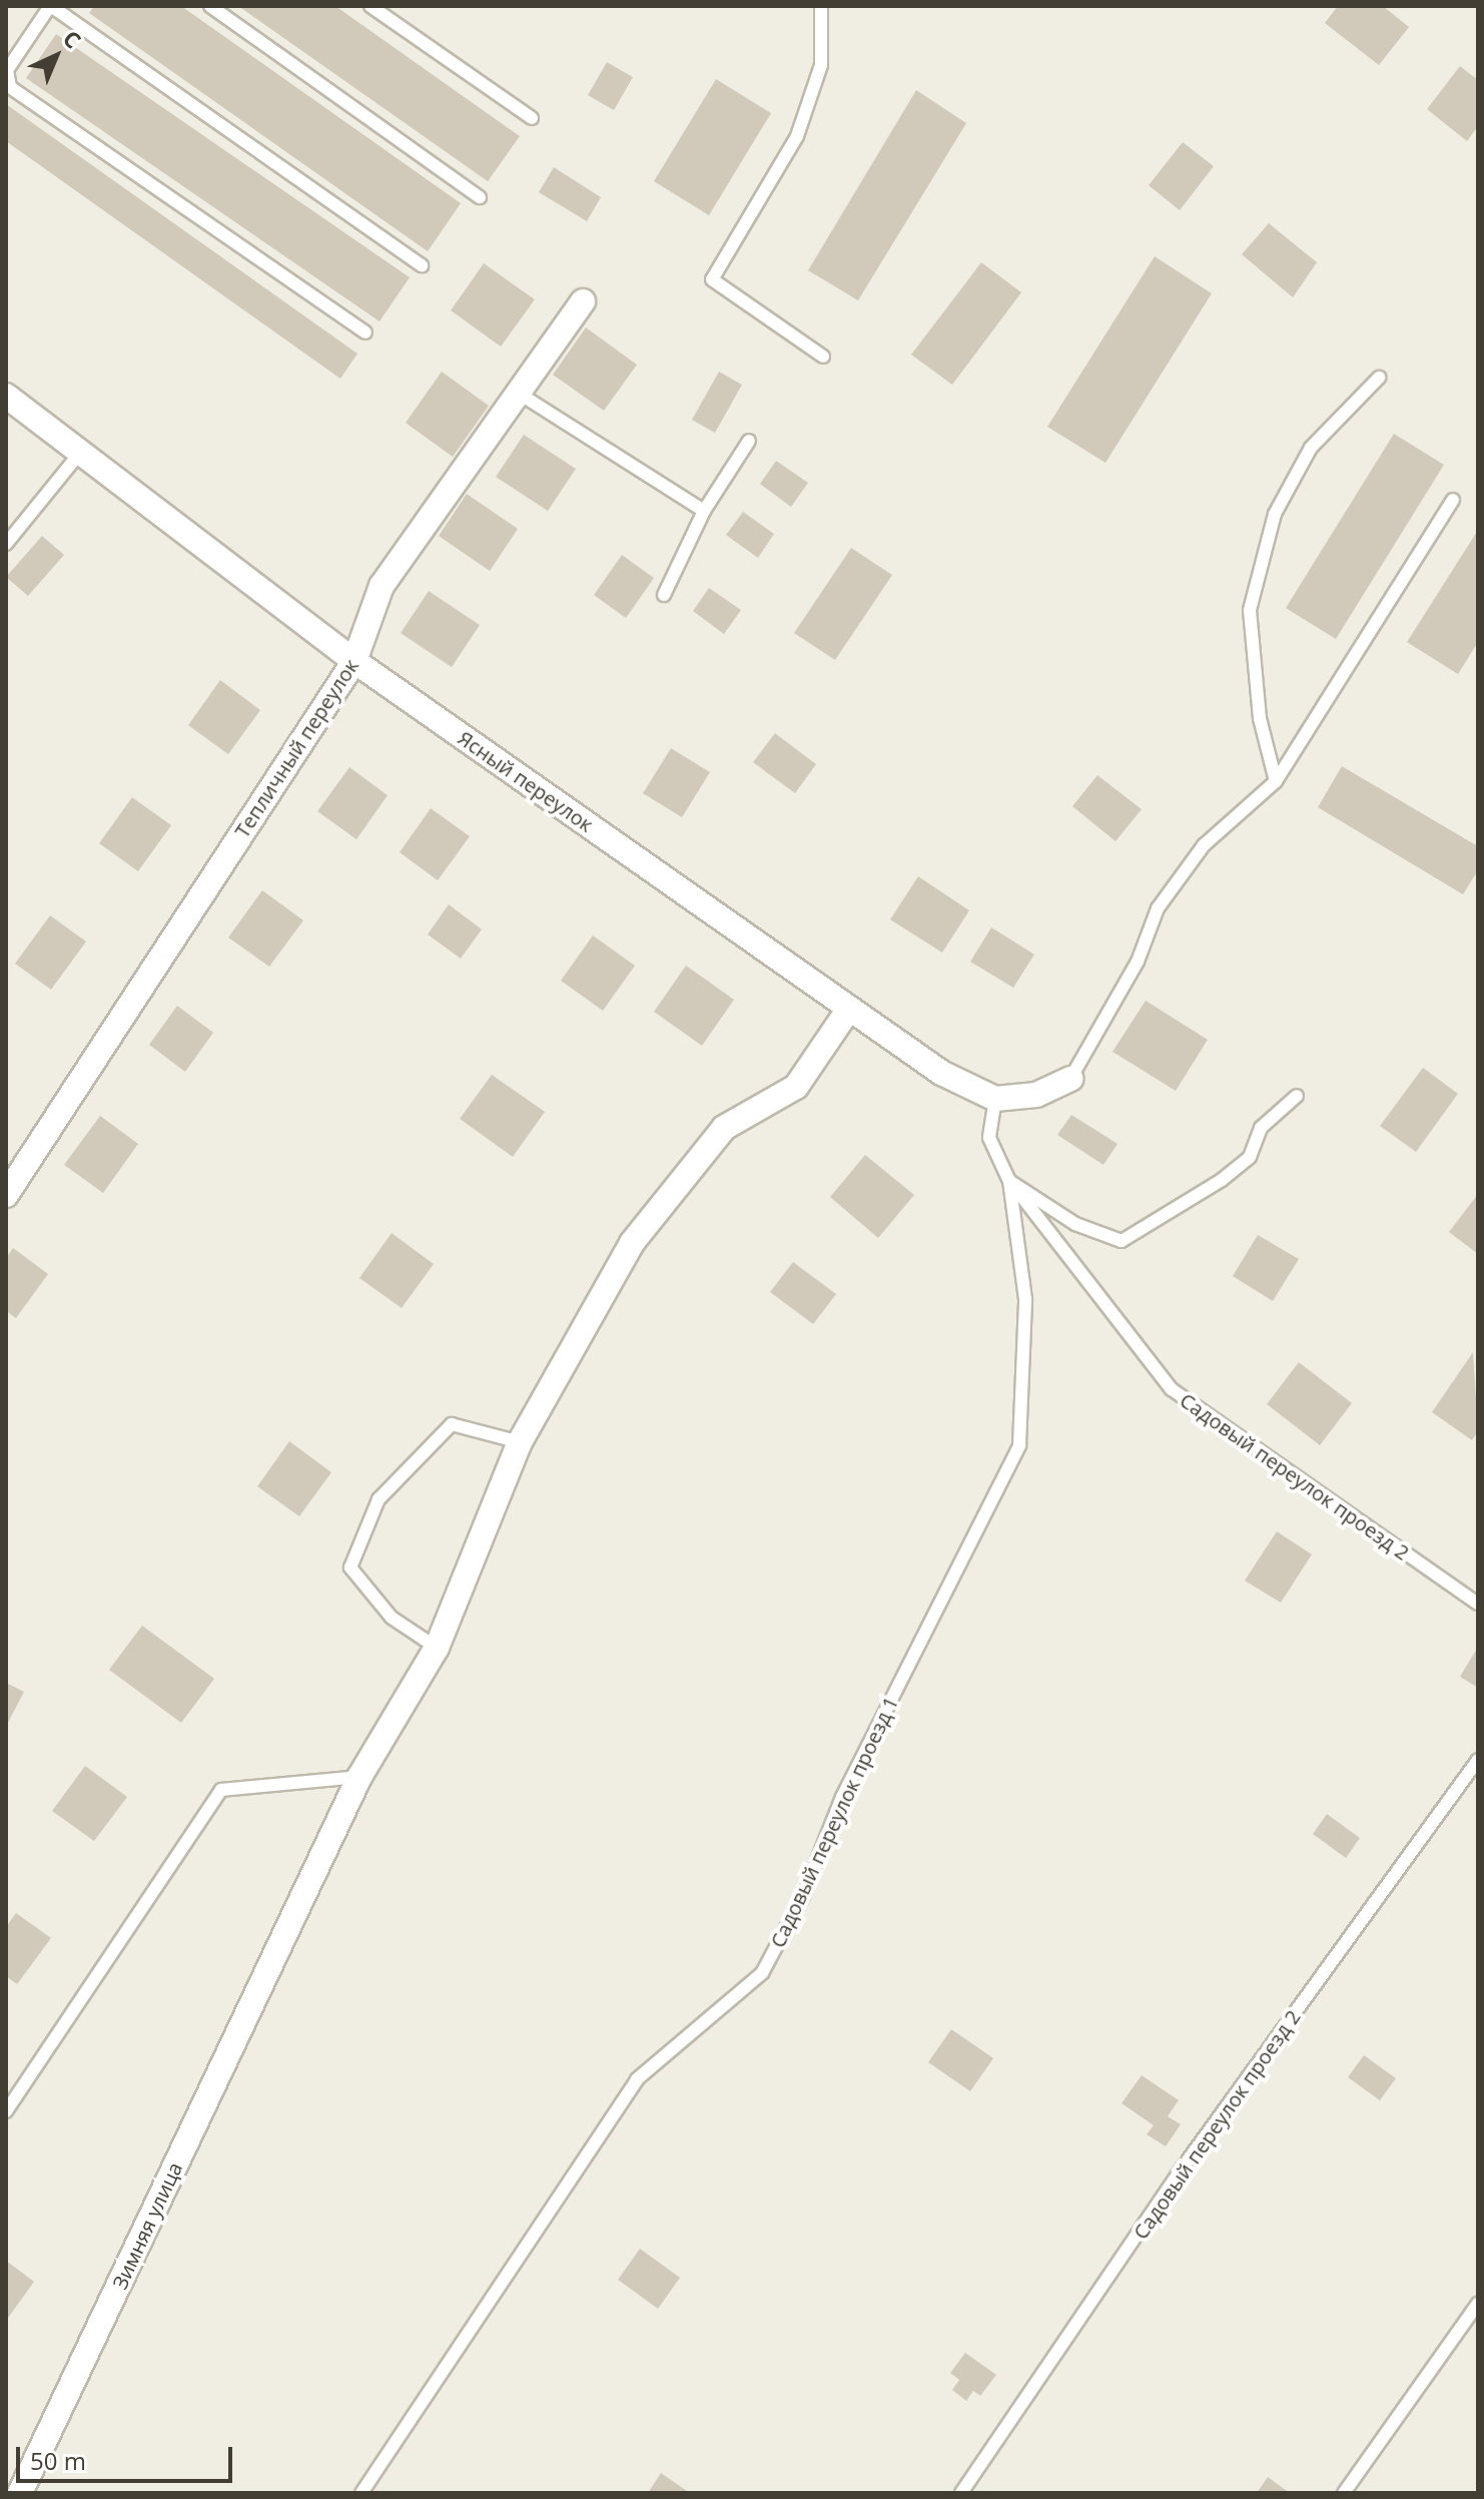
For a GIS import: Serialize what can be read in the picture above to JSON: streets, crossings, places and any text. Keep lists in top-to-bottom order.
{
  "streets": {
    "street": ["Тепличный переулок", "Ясный переулок", "Зимняя улица"],
    "lane": ["Садовый переулок проезд 2", "Садовый переулок проезд 1"]
  },
  "crossings": [
    ["Тепличный переулок", "Ясный переулок"],
    ["Ясный переулок", "Зимняя улица"],
    ["Садовый переулок проезд 2", "Садовый переулок проезд 1"]
  ],
  "scale_bar": "50 m",
  "north": "top right"
}
